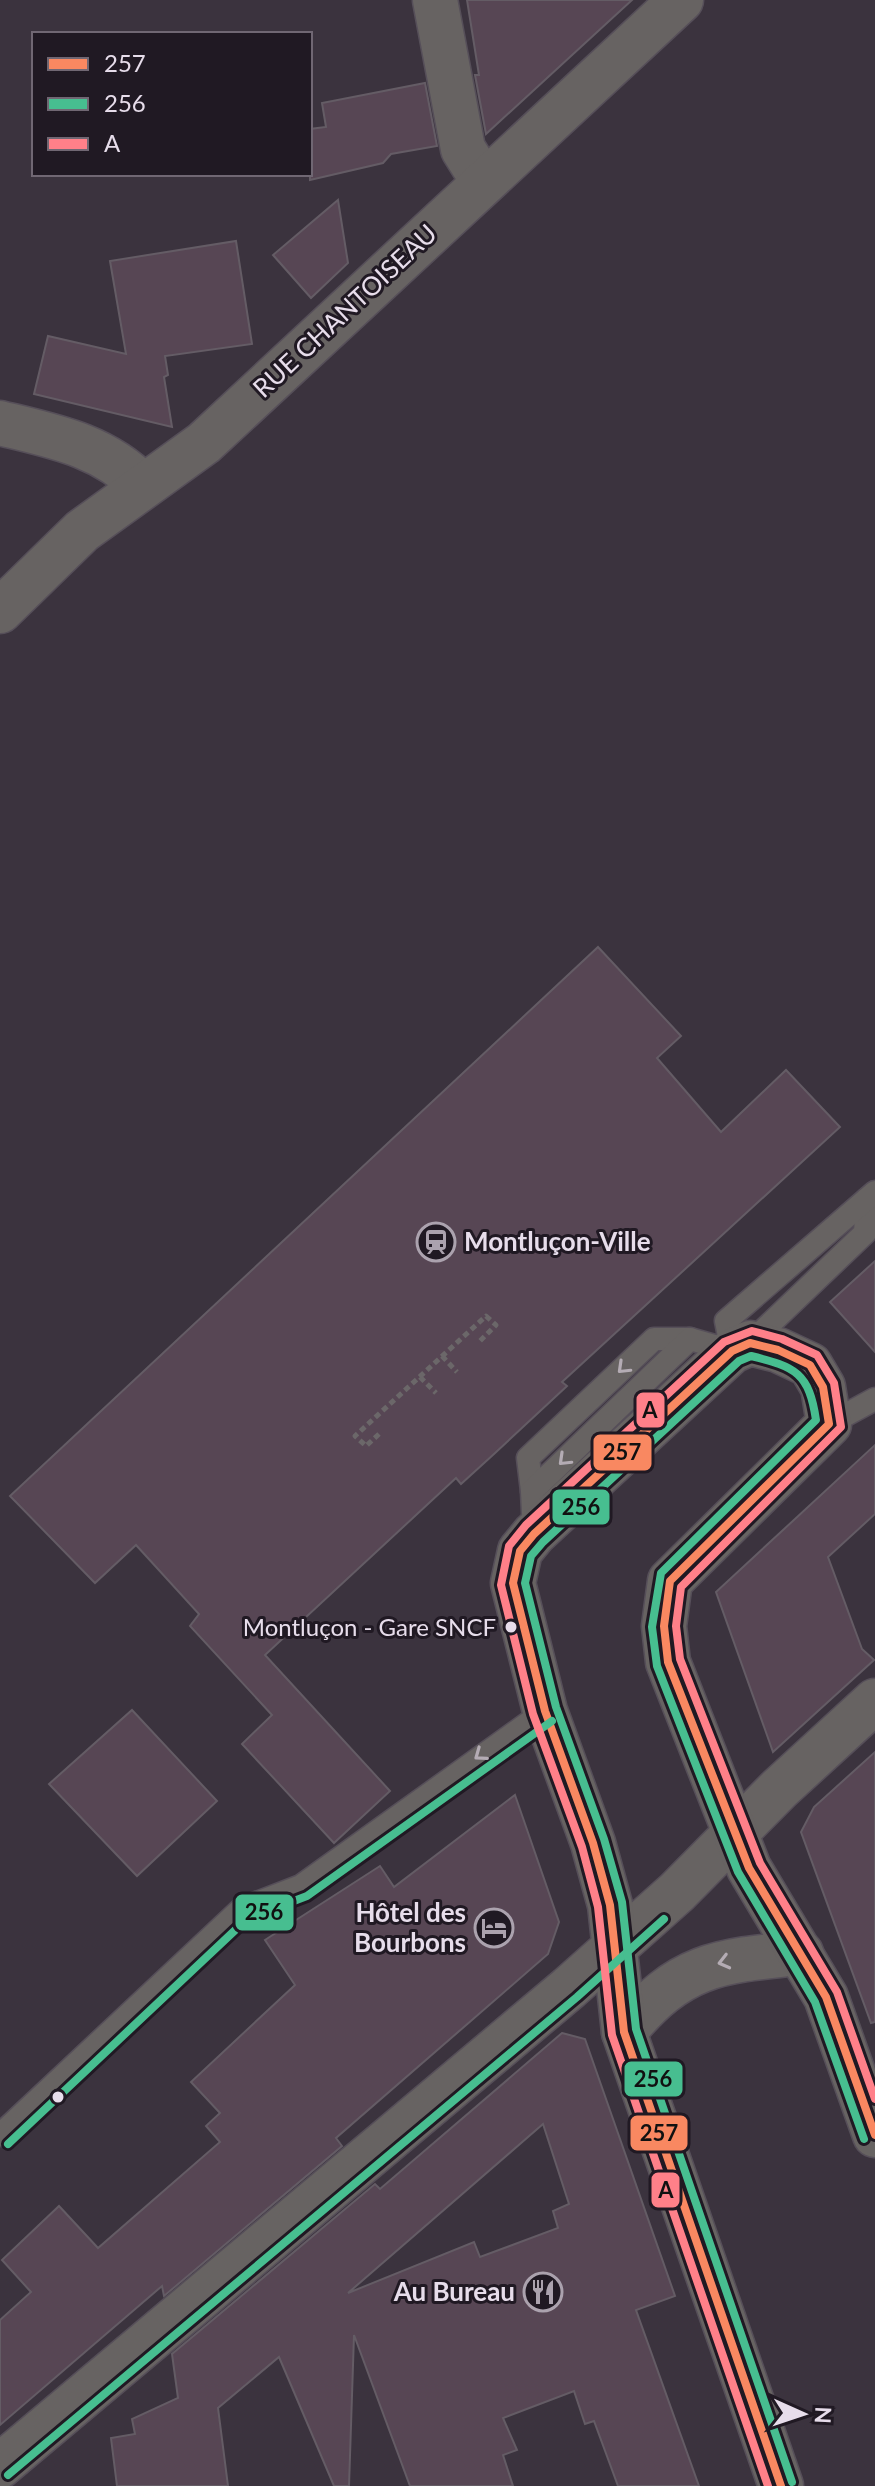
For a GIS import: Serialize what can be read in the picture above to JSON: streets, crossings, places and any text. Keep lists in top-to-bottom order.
{
  "streets": {
    "street": ["RUE CHANTOISEAU"]
  },
  "places": {
    "station": ["Montluçon-Ville"],
    "other": ["Montluçon - Gare SNCF"],
    "hotel": ["Hôtel des Bourbons"],
    "restaurant": ["Au Bureau"]
  },
  "lines": ["transit line A", "transit line 257", "transit line 256"],
  "legend": ["257", "256", "A"],
  "north": "right"
}
